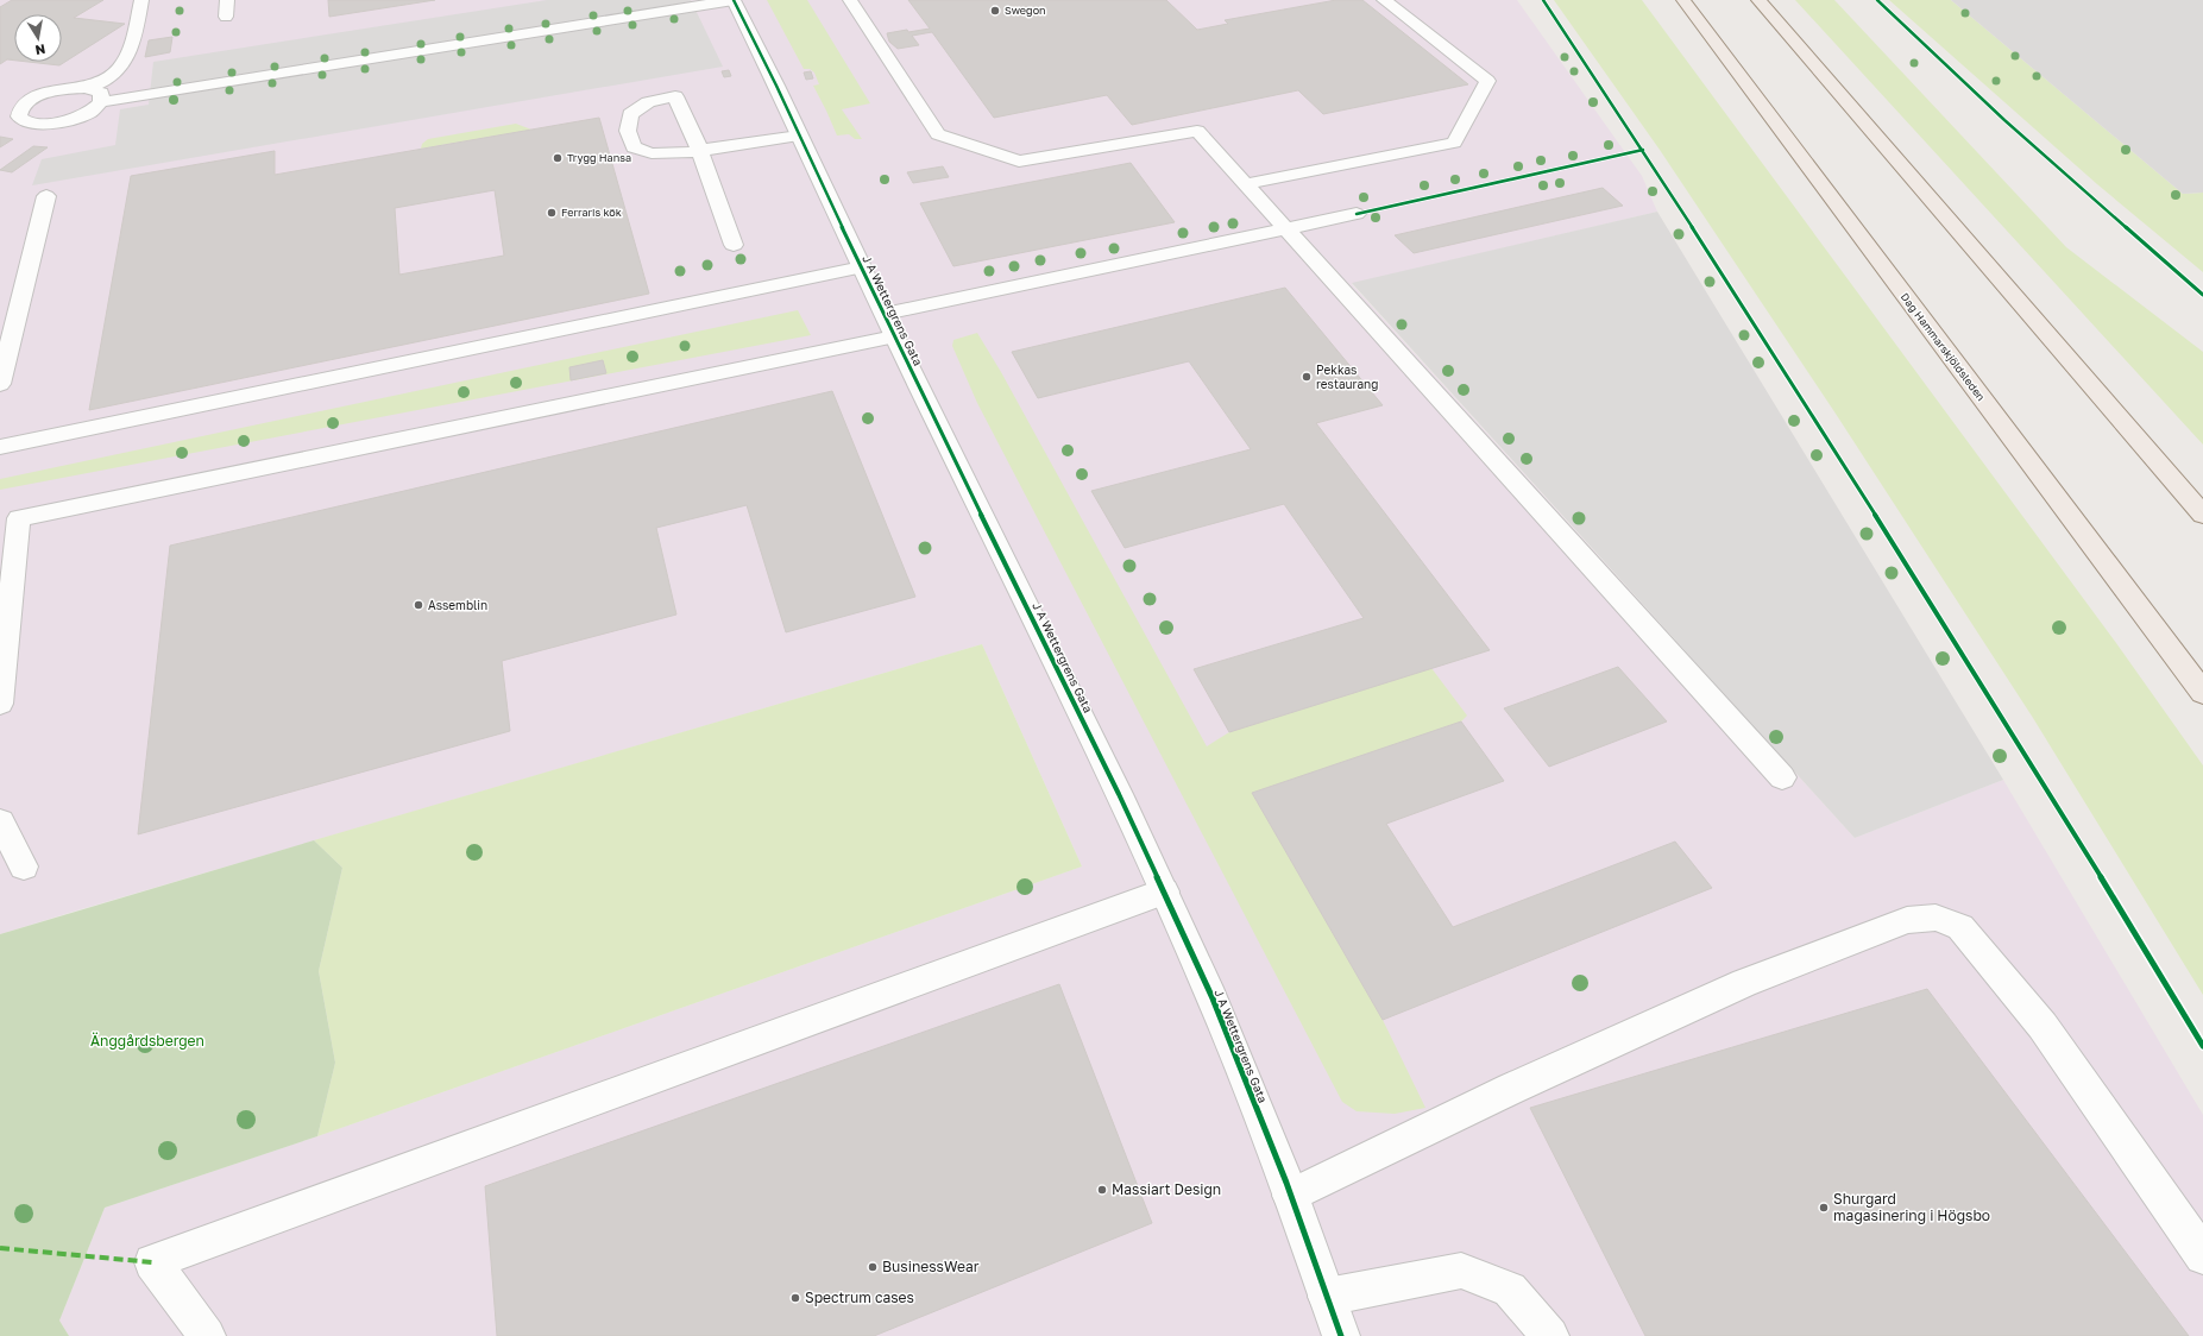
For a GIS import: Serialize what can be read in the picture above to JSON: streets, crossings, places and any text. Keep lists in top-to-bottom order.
{
  "streets": {
    "main road": ["Dag Hammarskjöldsleden"],
    "street": ["J A Wettergrens Gata"]
  },
  "parks": ["Änggårdsbergen"],
  "places": [
    "Swegon",
    "Trygg Hansa",
    "Ferraris kök",
    "Pekkas restaurang",
    "Assemblin",
    "Massiart Design",
    "Shurgard magasinering i Högsbo",
    "BusinessWear",
    "Spectrum cases"
  ],
  "north": "bottom"
}
